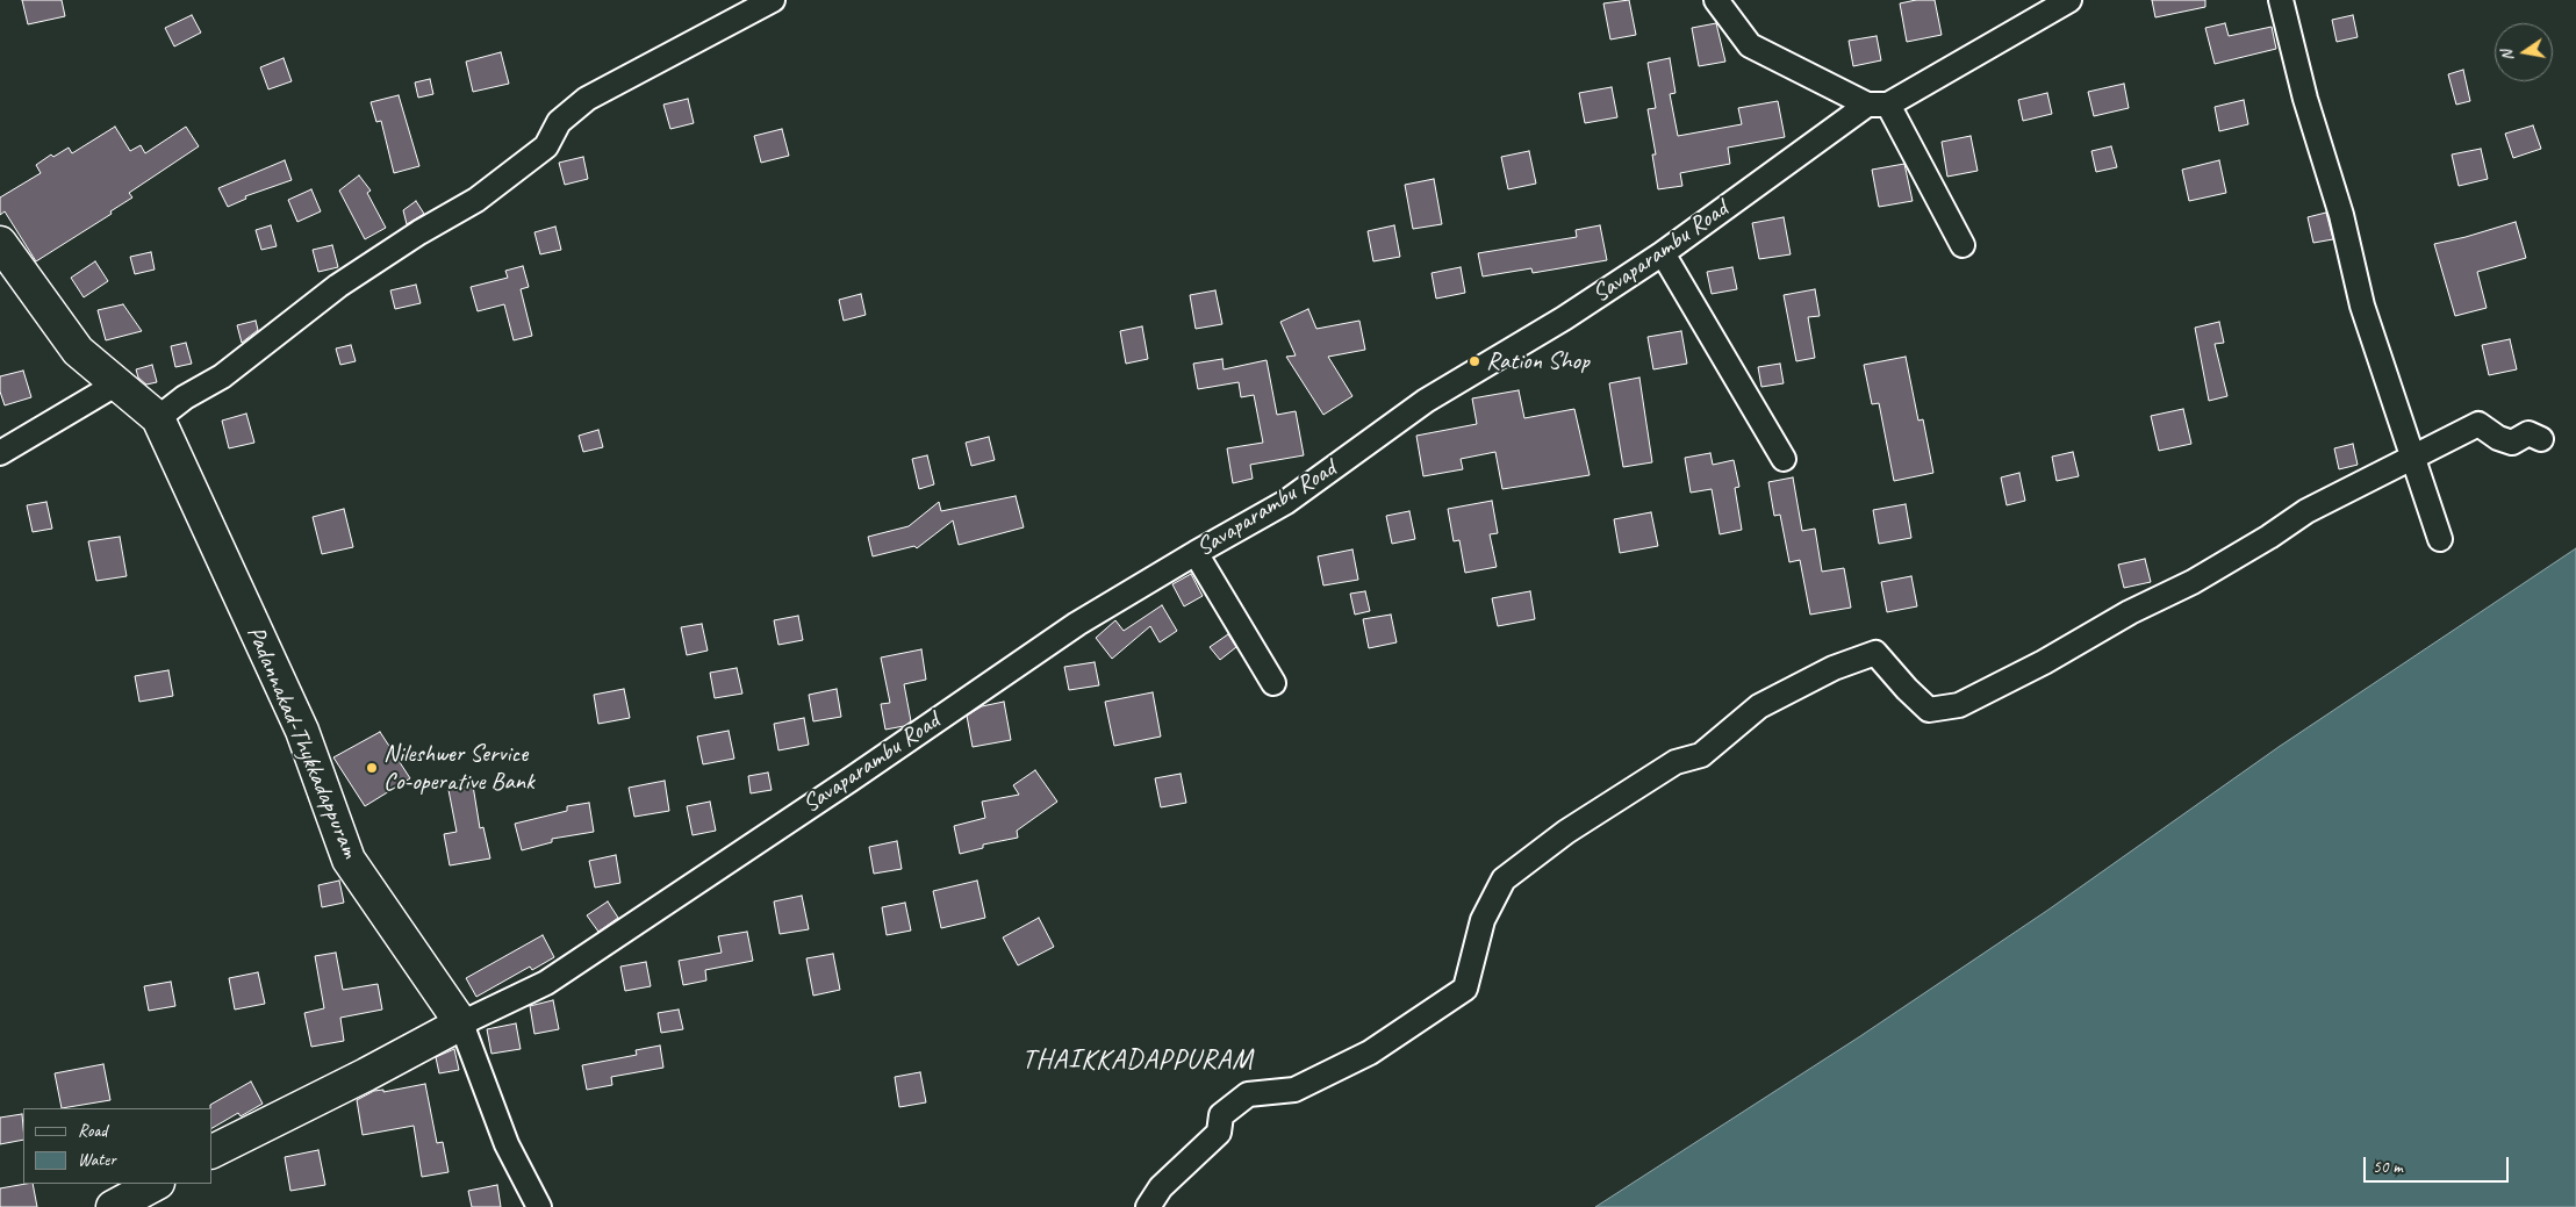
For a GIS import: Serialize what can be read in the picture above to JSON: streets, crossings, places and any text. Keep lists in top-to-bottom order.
{
  "streets": {
    "main road": ["Padannakad-Thykkadappuram"],
    "street": ["Savaparambu Road"]
  },
  "crossings": [
    ["Savaparambu Road", "Padannakad-Thykkadappuram"]
  ],
  "districts": ["THAIKKADAPPURAM"],
  "places": ["Ration Shop", "Nileshwer Service Co-operative Bank"],
  "legend": ["Road", "Water"],
  "scale_bar": "50 m",
  "north": "left"
}
